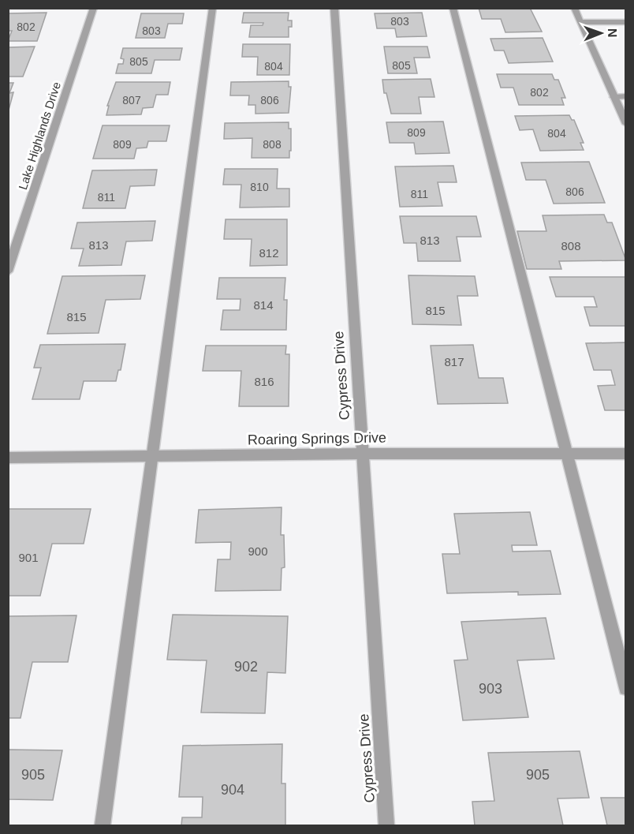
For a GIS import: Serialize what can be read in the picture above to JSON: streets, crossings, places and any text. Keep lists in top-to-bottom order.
{
  "streets": {
    "street": ["Lake Highlands Drive", "Cypress Drive", "Roaring Springs Drive"]
  },
  "crossings": [
    ["Cypress Drive", "Roaring Springs Drive"]
  ],
  "house_numbers": [
    "803",
    "802",
    "803",
    "805",
    "805",
    "804",
    "802",
    "807",
    "806",
    "809",
    "804",
    "809",
    "808",
    "810",
    "806",
    "811",
    "811",
    "813",
    "813",
    "808",
    "812",
    "814",
    "815",
    "815",
    "817",
    "816",
    "900",
    "901",
    "902",
    "903",
    "905",
    "905",
    "904"
  ],
  "north": "right"
}
